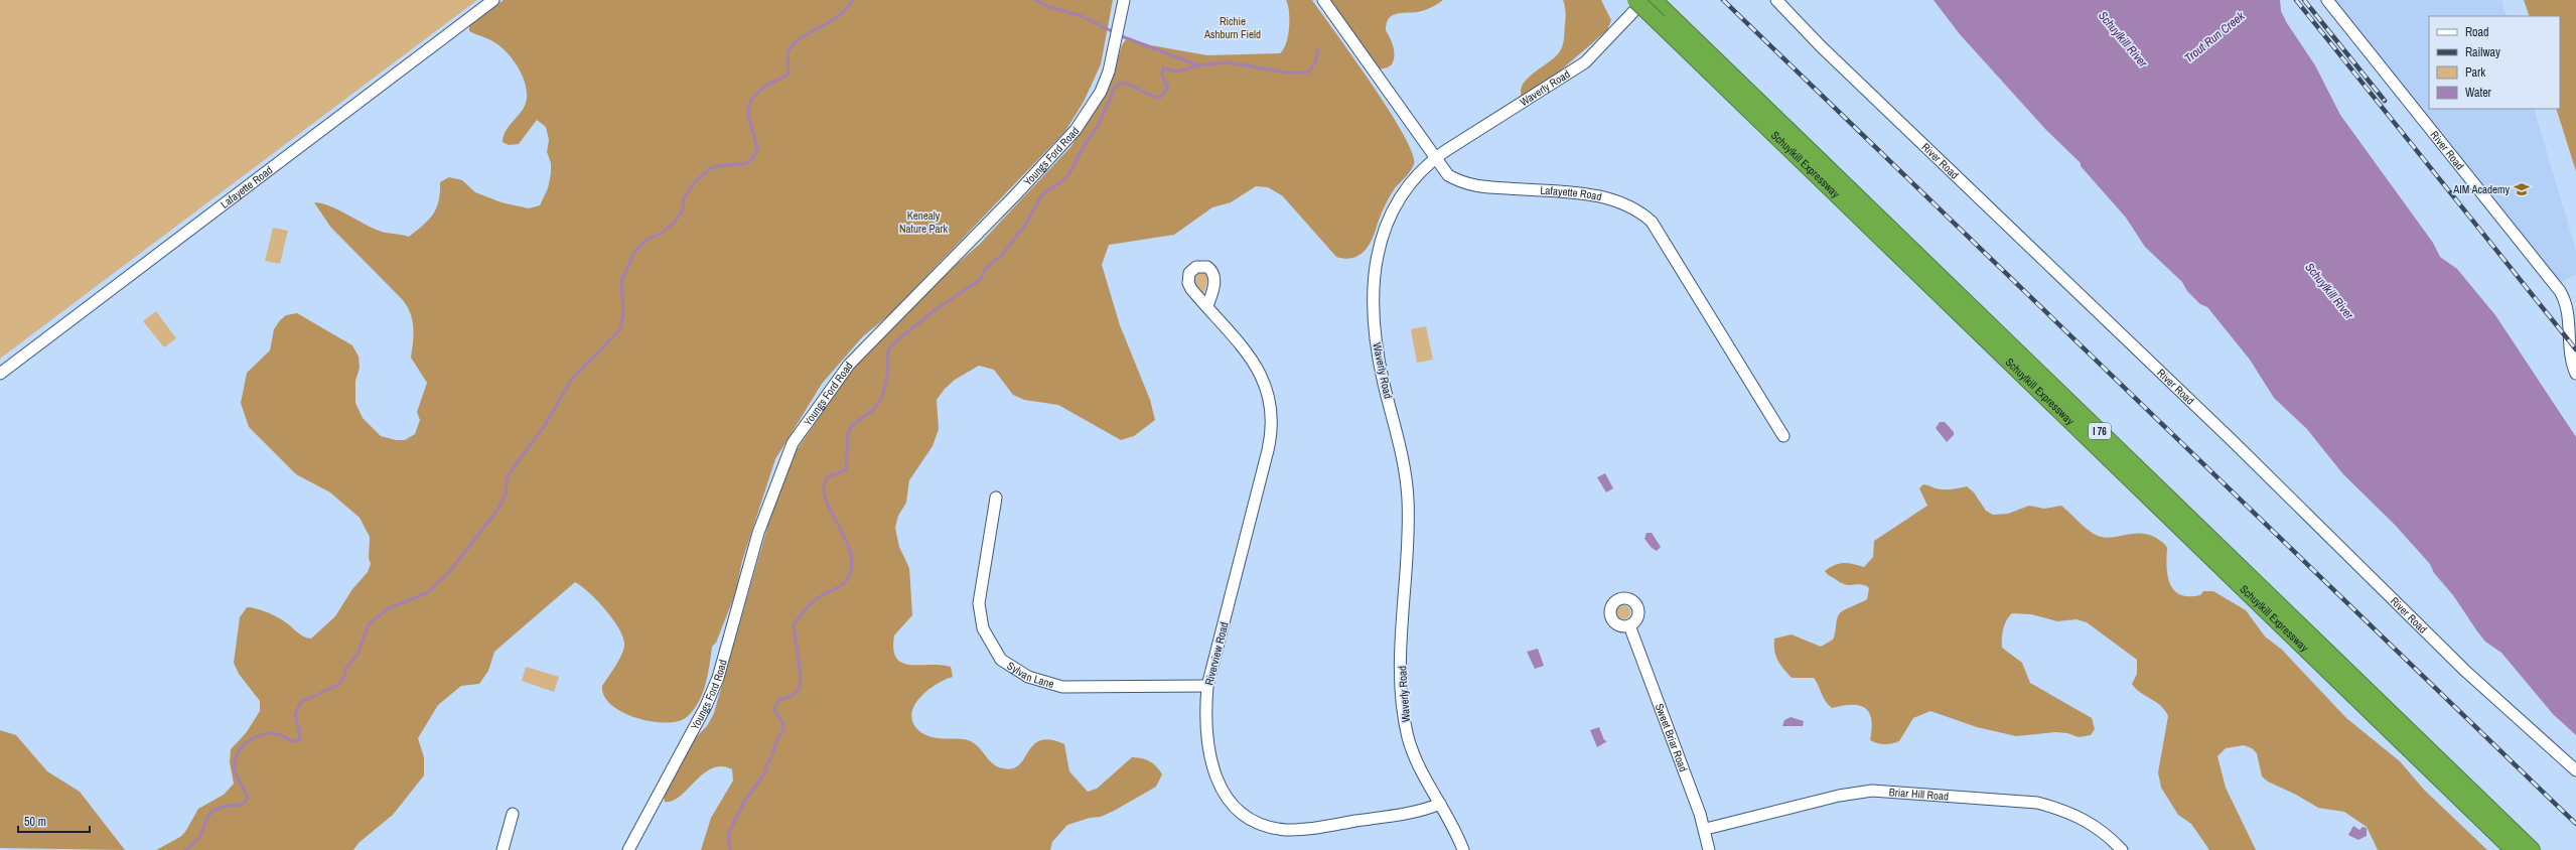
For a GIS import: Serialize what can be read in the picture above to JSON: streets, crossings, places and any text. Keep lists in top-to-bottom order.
{
  "streets": {
    "highway": ["Schuylkill Expressway", "I 76"],
    "street": [
      "Waverly Road",
      "River Road",
      "Youngs Ford Road",
      "Lafayette Road",
      "Riverview Road",
      "Sylvan Lane",
      "Sweet Briar Road",
      "Briar Hill Road"
    ]
  },
  "crossings": [
    ["Waverly Road", "Lafayette Road"],
    ["Waverly Road", "Riverview Road"],
    ["Riverview Road", "Sylvan Lane"],
    ["Sweet Briar Road", "Briar Hill Road"]
  ],
  "water": ["Trout Run Creek", "Schuylkill River"],
  "parks": ["Richie Ashburn Field", "Kenealy Nature Park"],
  "places": {
    "school or university": ["AIM Academy"]
  },
  "legend": [
    "Road",
    "Railway",
    "Park",
    "Water"
  ],
  "scale_bar": "50 m"
}
